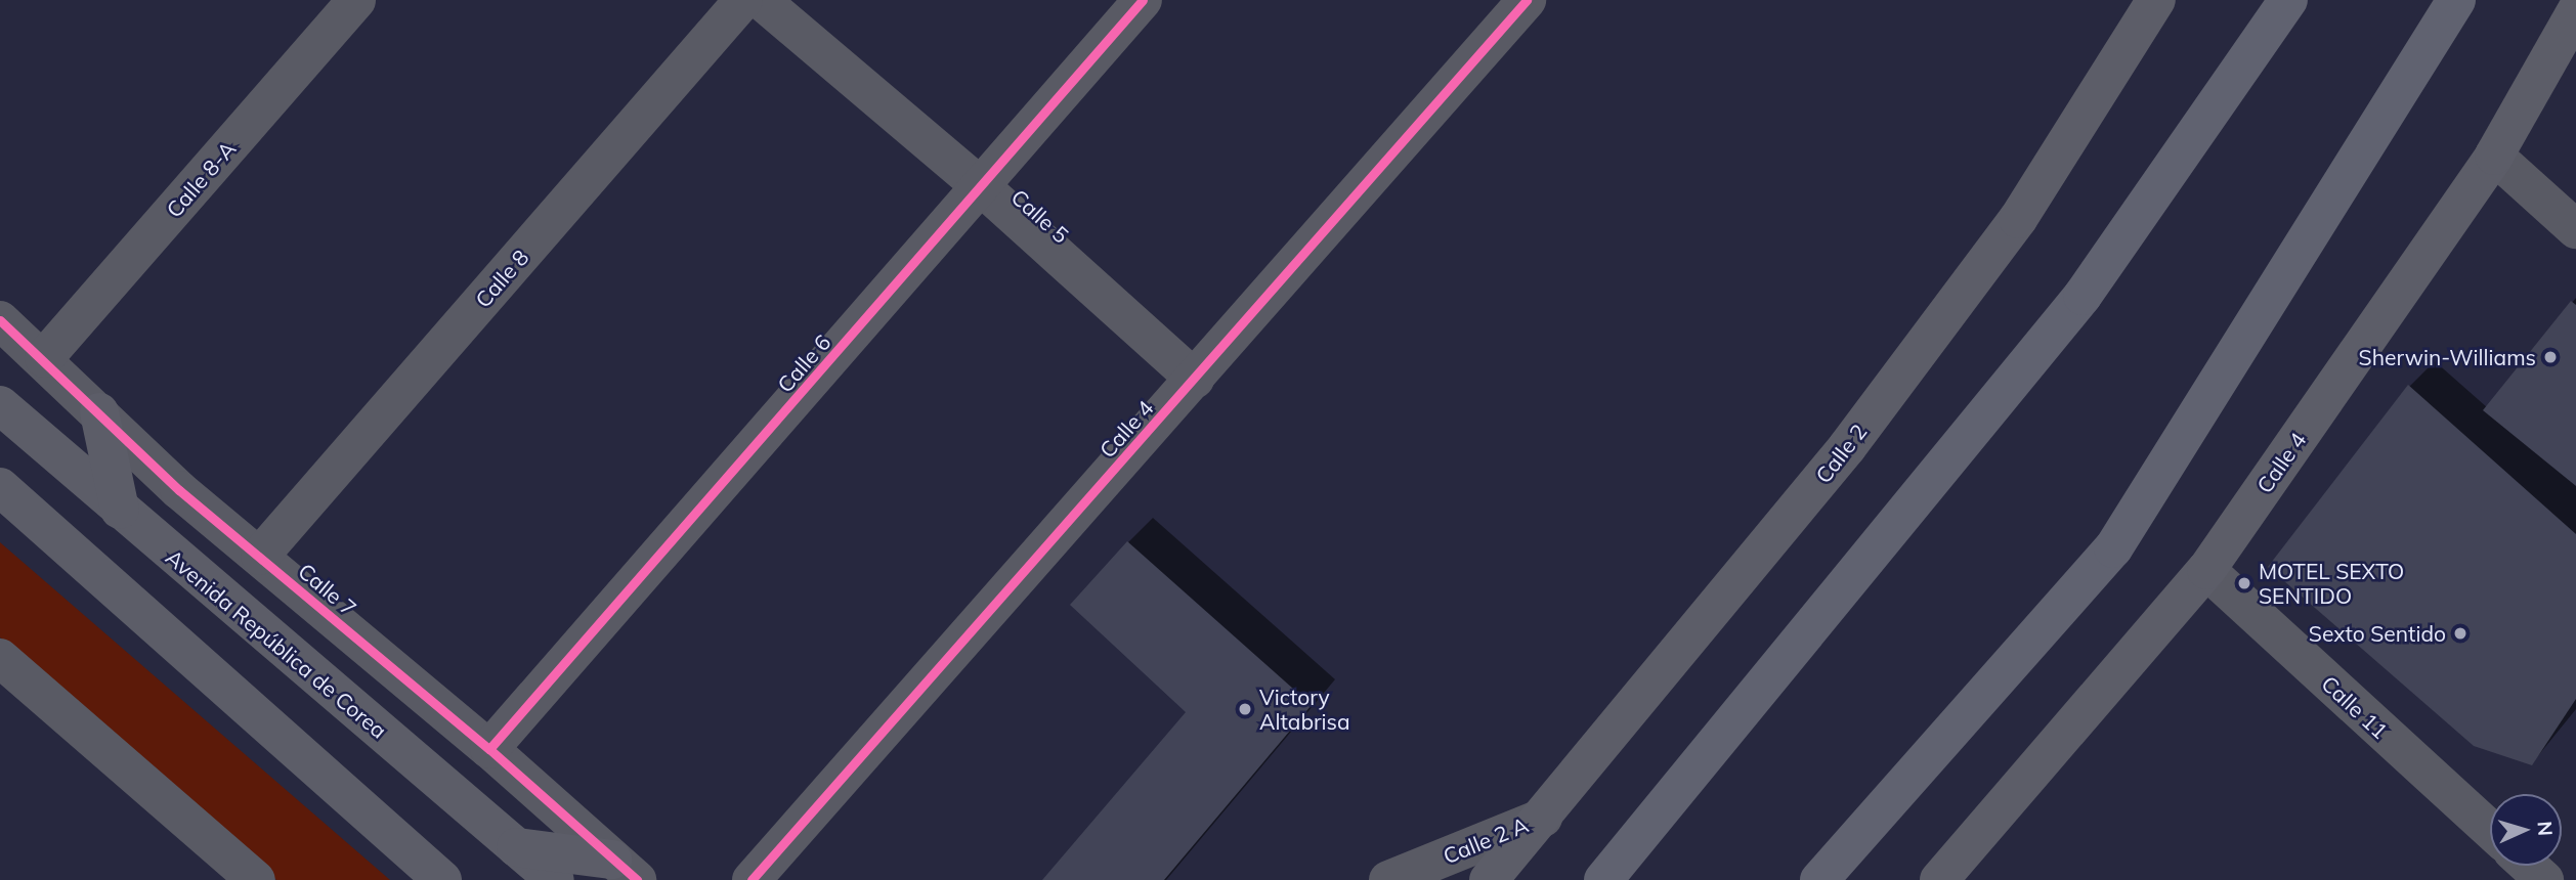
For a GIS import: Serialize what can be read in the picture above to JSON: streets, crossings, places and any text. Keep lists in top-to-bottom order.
{
  "streets": {
    "main road": ["Calle 4", "Calle 2", "Avenida República de Corea"],
    "street": [
      "Calle 8-A",
      "Calle 5",
      "Calle 8",
      "Calle 6",
      "Calle 7",
      "Calle 11",
      "Calle 2 A"
    ]
  },
  "crossings": [
    ["Calle 8-A", "Calle 7"],
    ["Calle 5", "Calle 6"],
    ["Calle 5", "Calle 4"],
    ["Calle 8", "Calle 7"],
    ["Calle 6", "Calle 7"],
    ["Calle 4", "Calle 11"],
    ["Calle 2", "Calle 2 A"]
  ],
  "places": [
    "Sherwin-Williams",
    "MOTEL SEXTO SENTIDO",
    "Sexto Sentido",
    "Victory Altabrisa"
  ],
  "north": "right"
}
